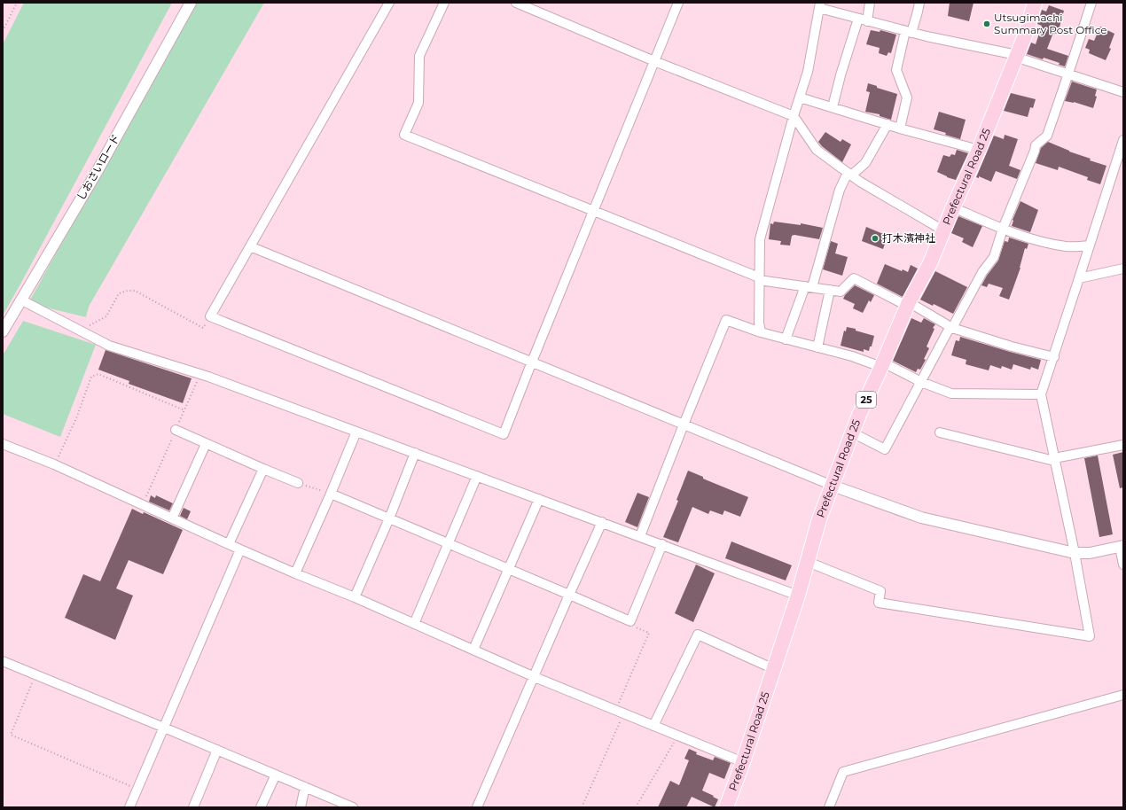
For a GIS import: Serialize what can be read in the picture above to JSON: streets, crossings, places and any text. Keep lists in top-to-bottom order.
{
  "streets": {
    "main road": ["Prefectural Road 25", "25"],
    "street": ["しおさいロード"]
  },
  "places": ["Utsugimachi Summary Post Office", "打木濱神社"]
}
